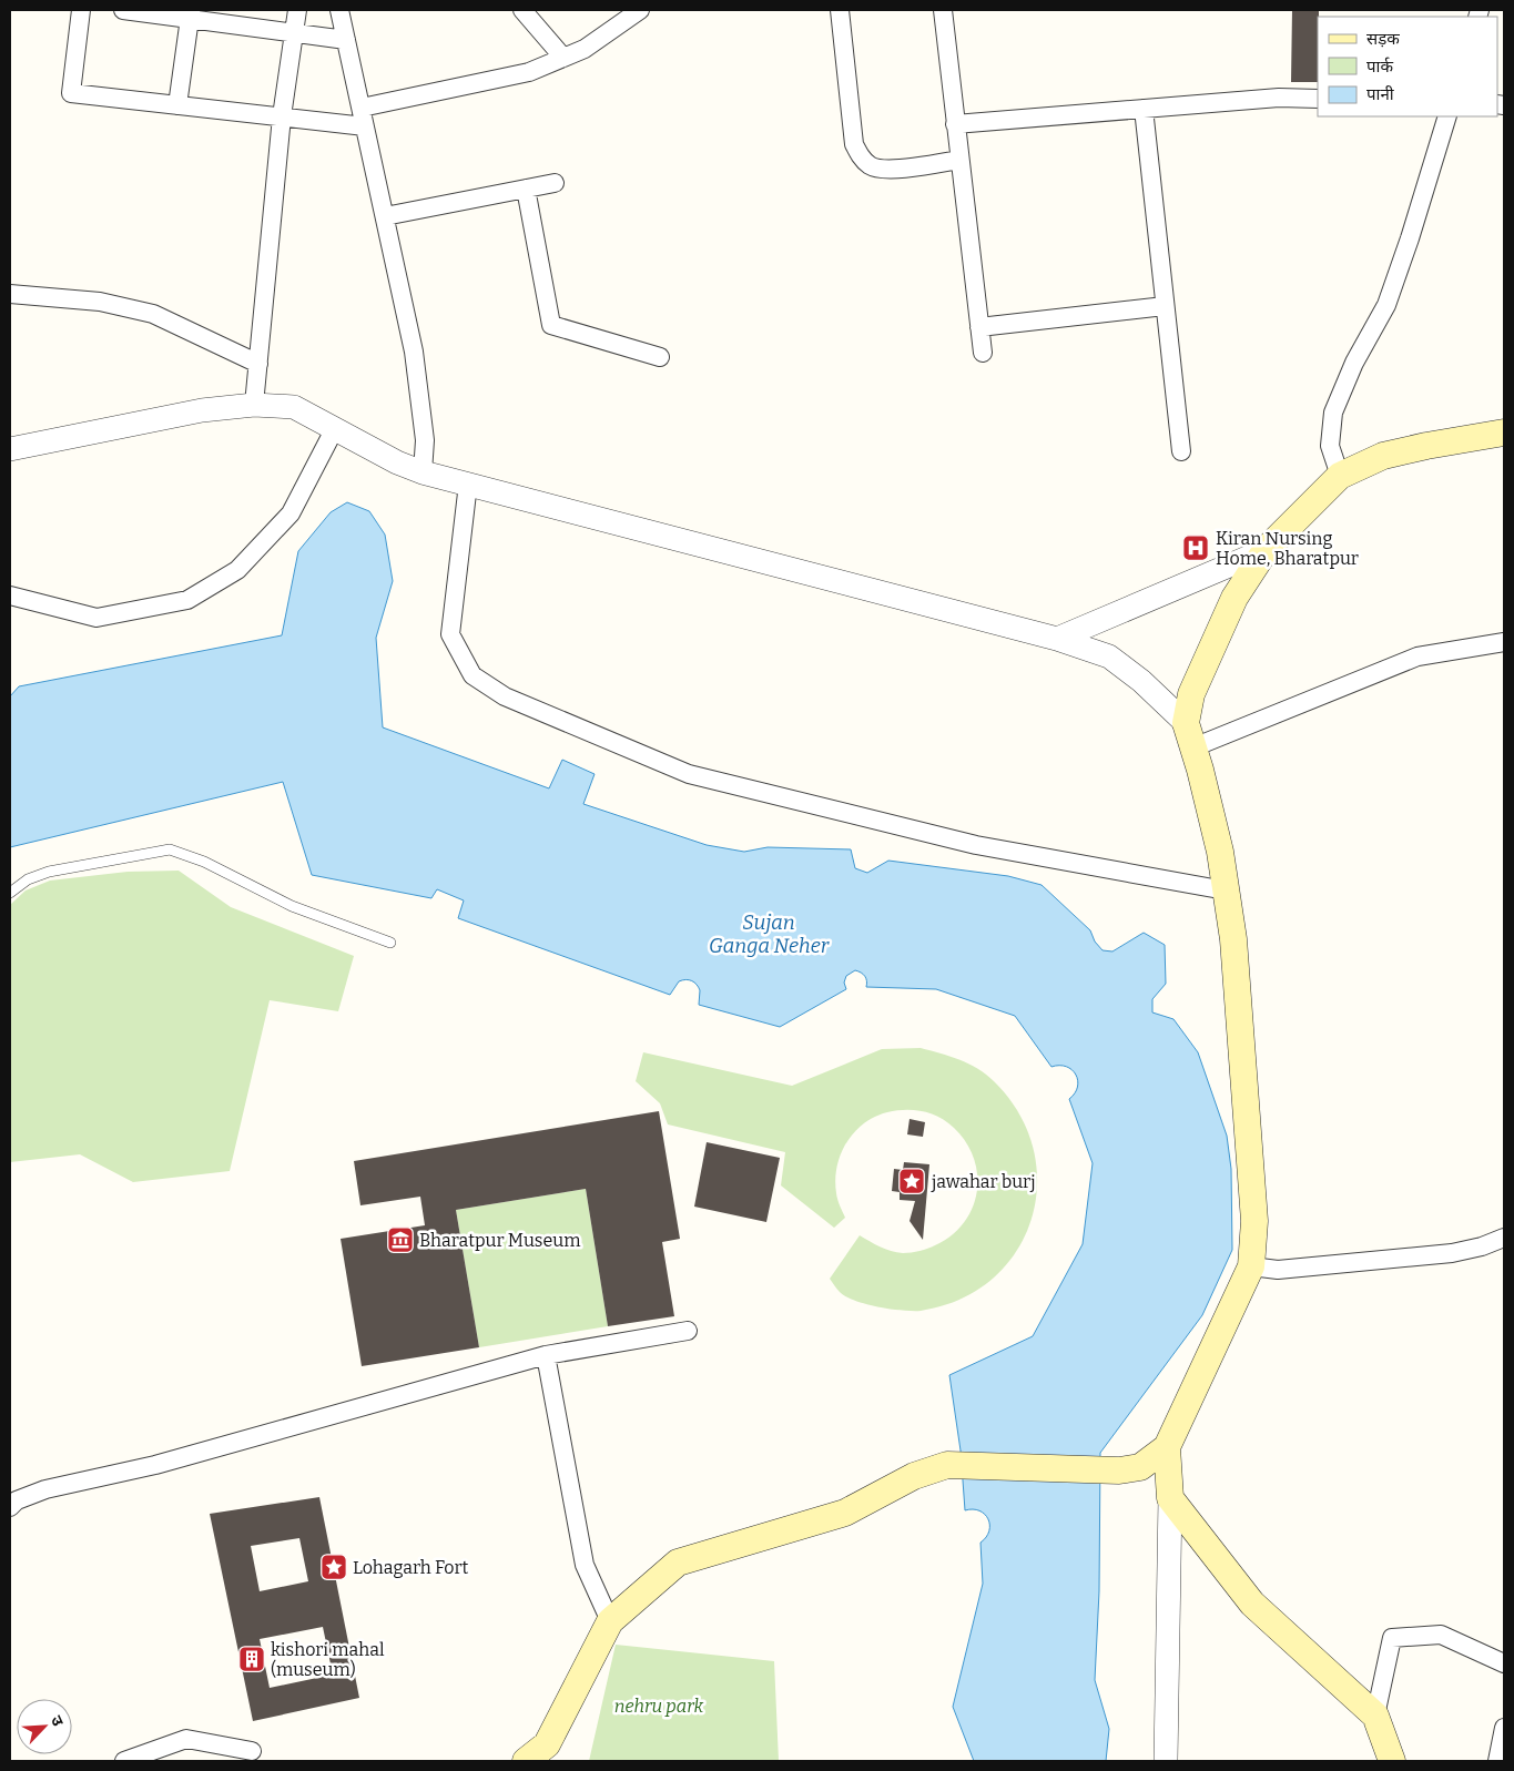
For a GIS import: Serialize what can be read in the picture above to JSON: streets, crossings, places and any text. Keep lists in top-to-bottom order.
{
  "water": ["Sujan Ganga Neher"],
  "parks": ["nehru park"],
  "places": {
    "hospital": ["Kiran Nursing Home, Bharatpur"],
    "place": ["jawahar burj", "Lohagarh Fort"],
    "museum": ["Bharatpur Museum"],
    "building": ["kishori mahal (museum)"]
  },
  "legend": ["सड़क", "पार्क", "पानी"],
  "north": "top right"
}
